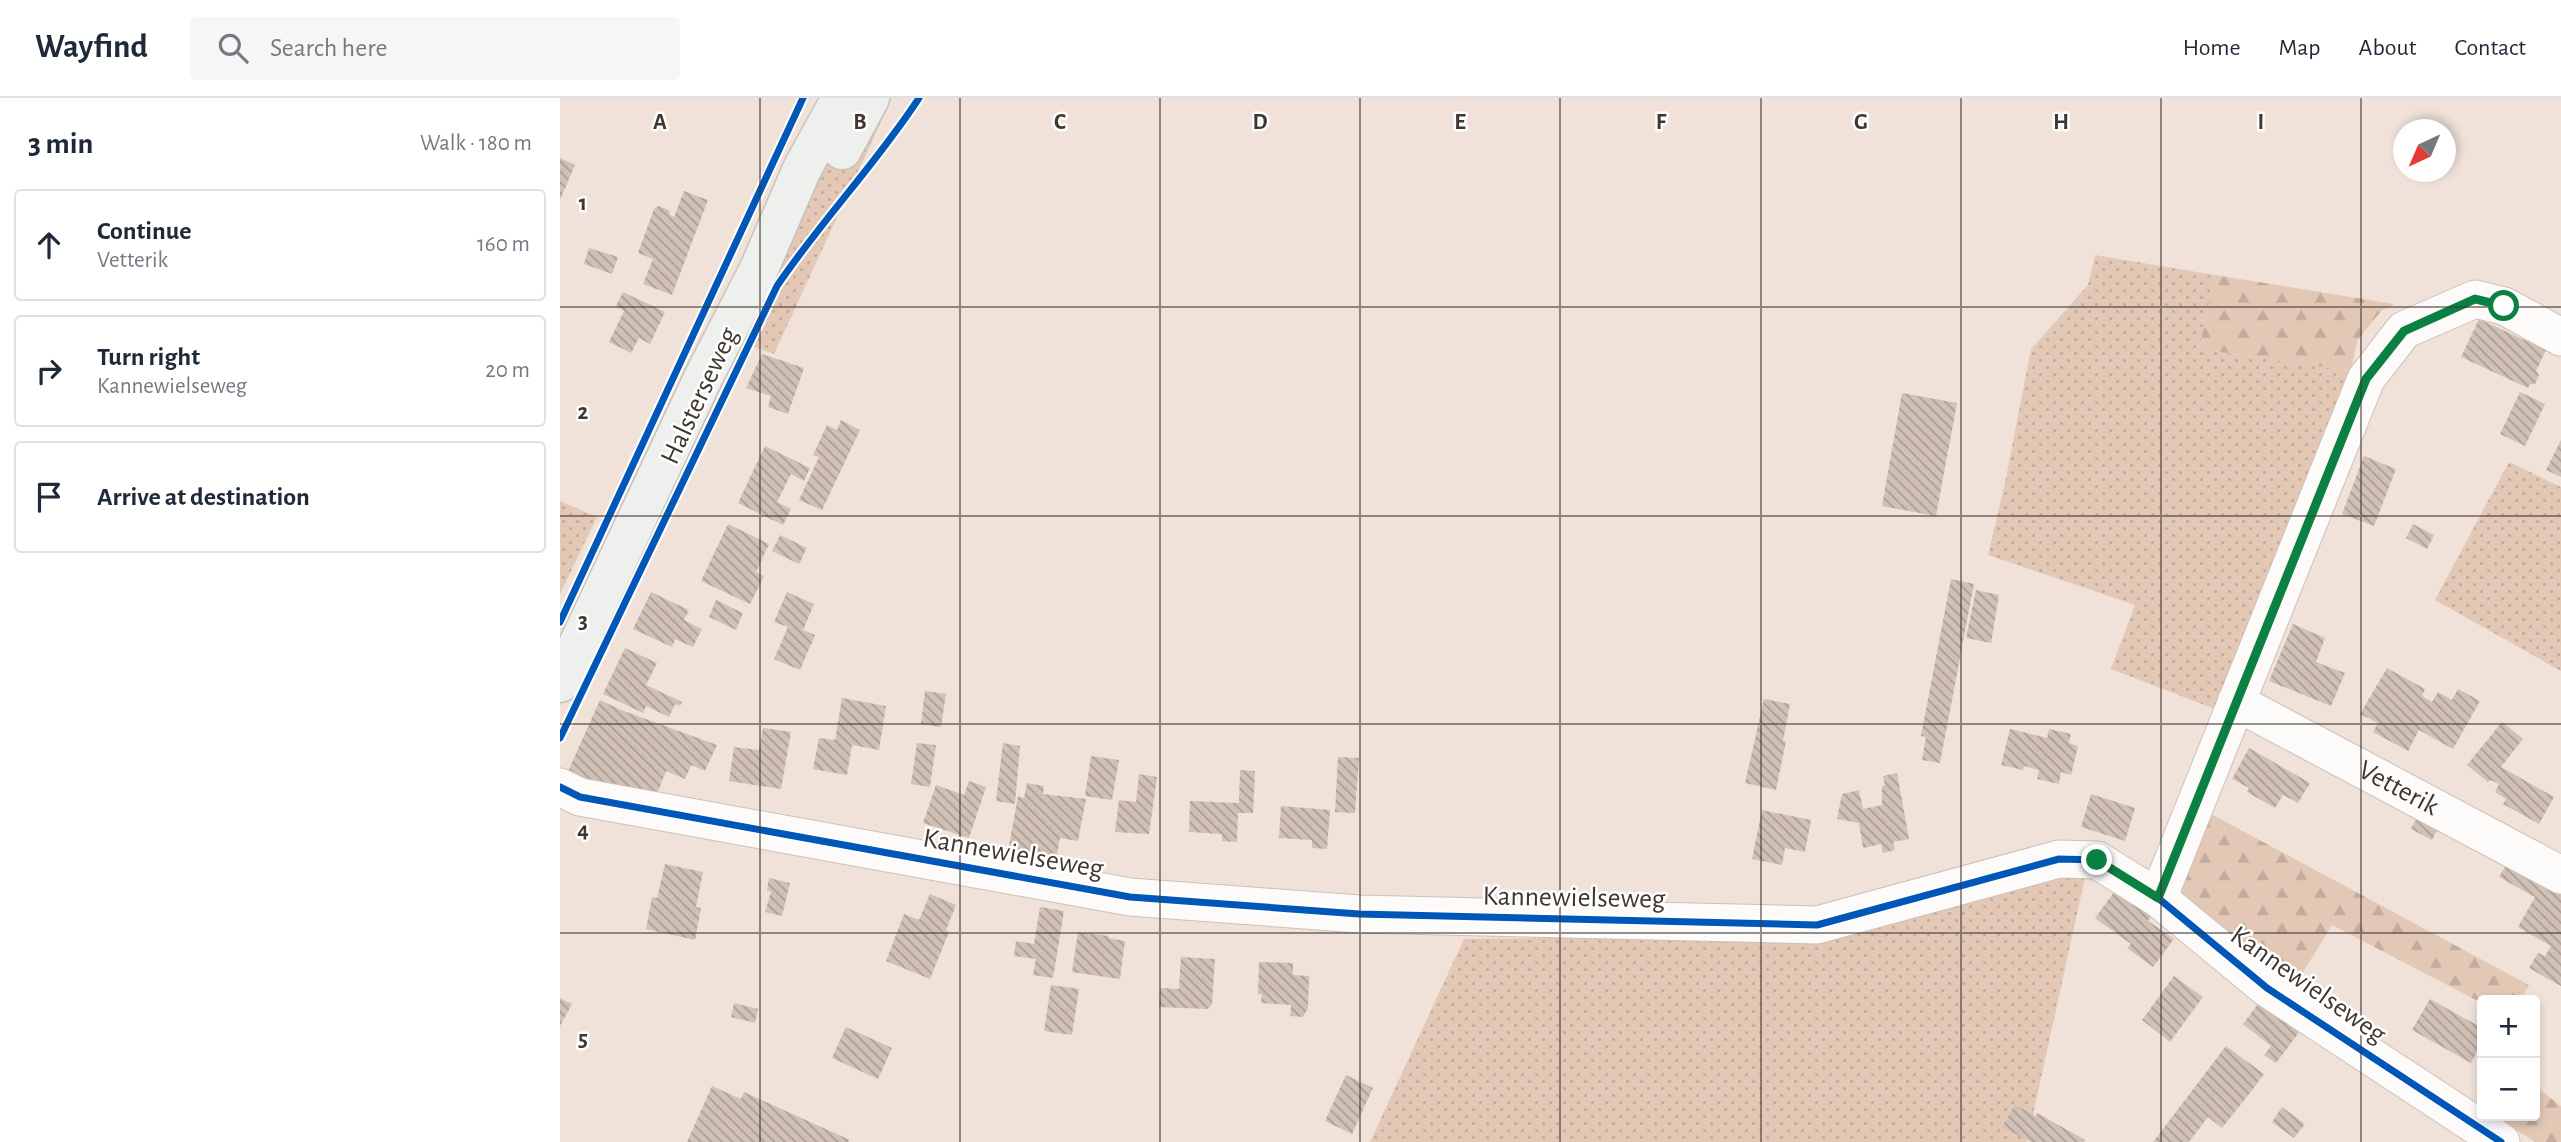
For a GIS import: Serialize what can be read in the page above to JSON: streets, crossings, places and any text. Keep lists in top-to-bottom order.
{
  "streets": {
    "main road": ["Halsterseweg"],
    "street": ["Vetterik", "Kannewielseweg"]
  },
  "north": "bottom left",
  "page": {
    "header": "Wayfind",
    "search": "Search here",
    "nav": [
      "Home",
      "Map",
      "About",
      "Contact"
    ],
    "heading": ["3 min", "Walk · 180 m"],
    "list": [
      ["Continue", "Vetterik", "160 m"],
      ["Turn right", "Kannewielseweg", "20 m"],
      "Arrive at destination"
    ],
    "map_buttons": ["+", "−"]
  },
  "grid": {
    "columns": [
      "A",
      "B",
      "C",
      "D",
      "E",
      "F",
      "G",
      "H",
      "I"
    ],
    "rows": [
      "1",
      "2",
      "3",
      "4",
      "5"
    ]
  }
}
